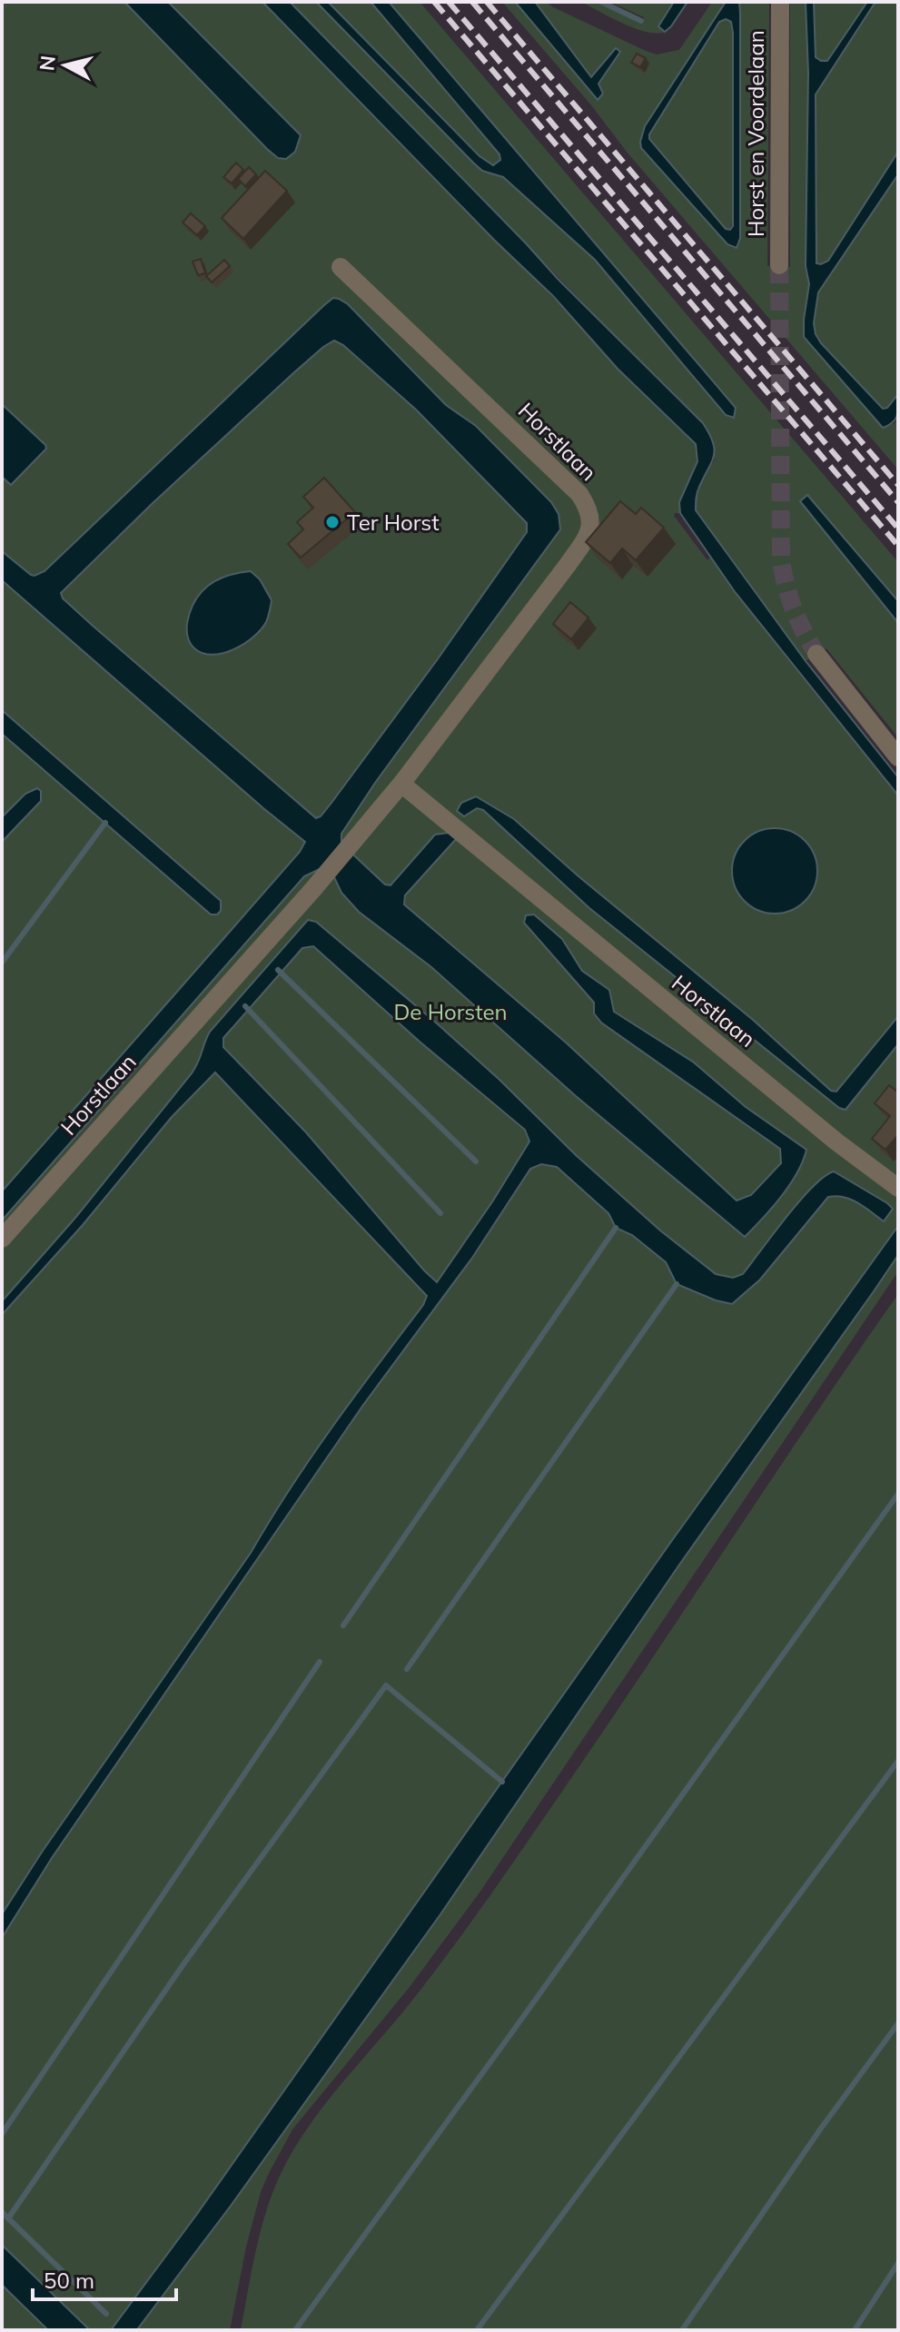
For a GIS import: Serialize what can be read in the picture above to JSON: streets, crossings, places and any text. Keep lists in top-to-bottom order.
{
  "streets": {
    "street": ["Horst en Voordelaan", "Horstlaan"]
  },
  "parks": ["De Horsten"],
  "places": ["Ter Horst"],
  "scale_bar": "50 m",
  "north": "left"
}
